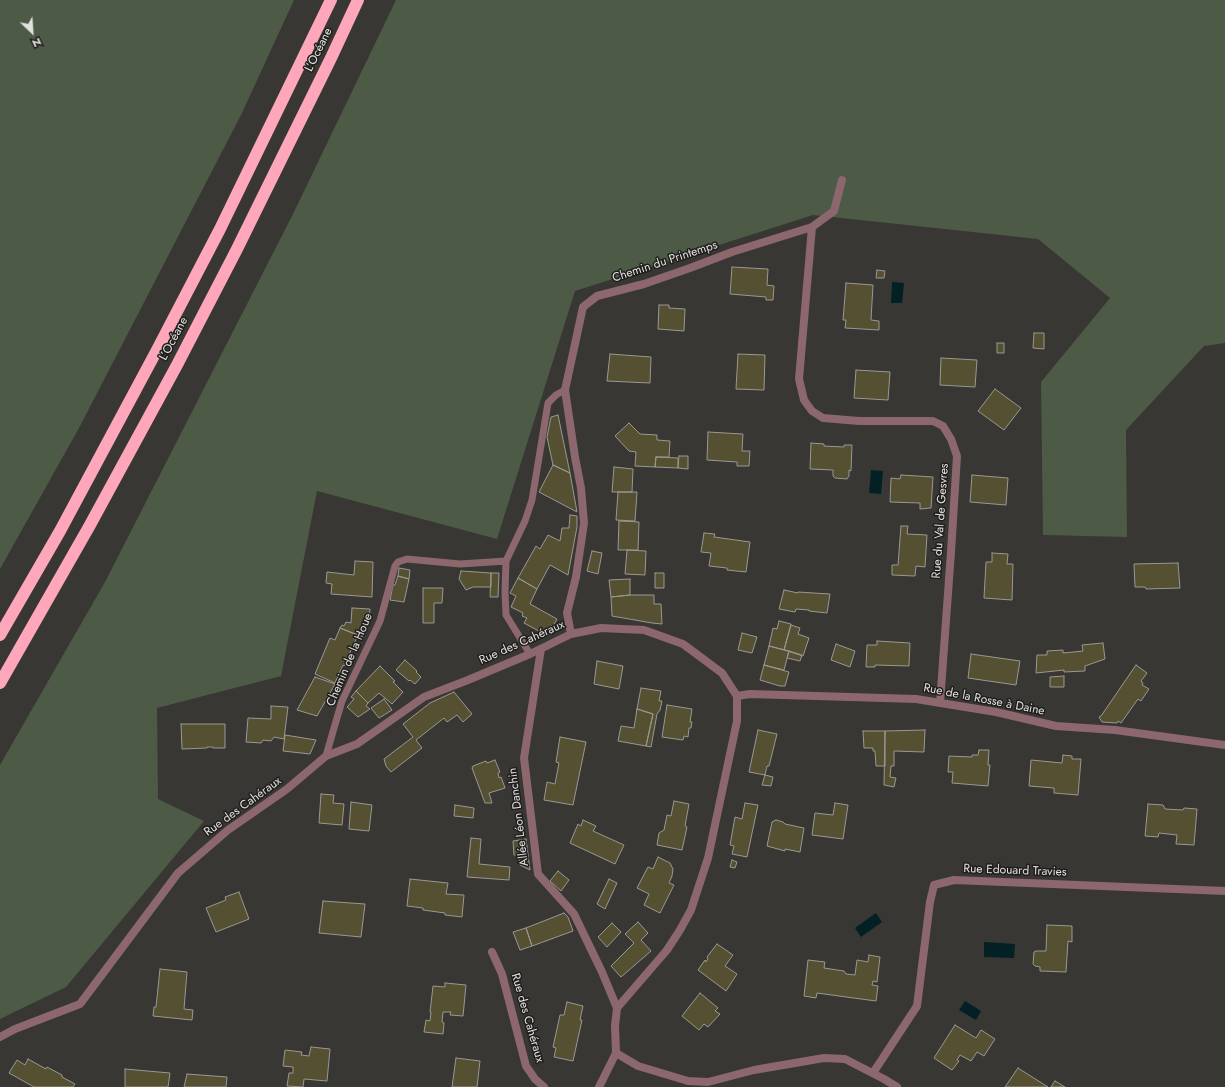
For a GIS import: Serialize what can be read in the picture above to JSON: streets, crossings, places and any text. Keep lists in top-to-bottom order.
{
  "streets": {
    "highway": ["L’Océane"],
    "street": [
      "Chemin du Printemps",
      "Rue du Val de Gesvres",
      "Rue des Cahéraux",
      "Rue de la Rosse à Daine",
      "Allée Léon Danchin",
      "Rue Edouard Travies"
    ],
    "lane": ["Chemin de la Houe"]
  },
  "crossings": [
    ["Chemin du Printemps", "Rue du Val de Gesvres"],
    ["Chemin du Printemps", "Rue des Cahéraux"],
    ["Rue du Val de Gesvres", "Rue de la Rosse à Daine"],
    ["Rue des Cahéraux", "Chemin de la Houe"],
    ["Rue des Cahéraux", "Rue de la Rosse à Daine"],
    ["Rue des Cahéraux", "Allée Léon Danchin"]
  ],
  "north": "bottom right"
}
